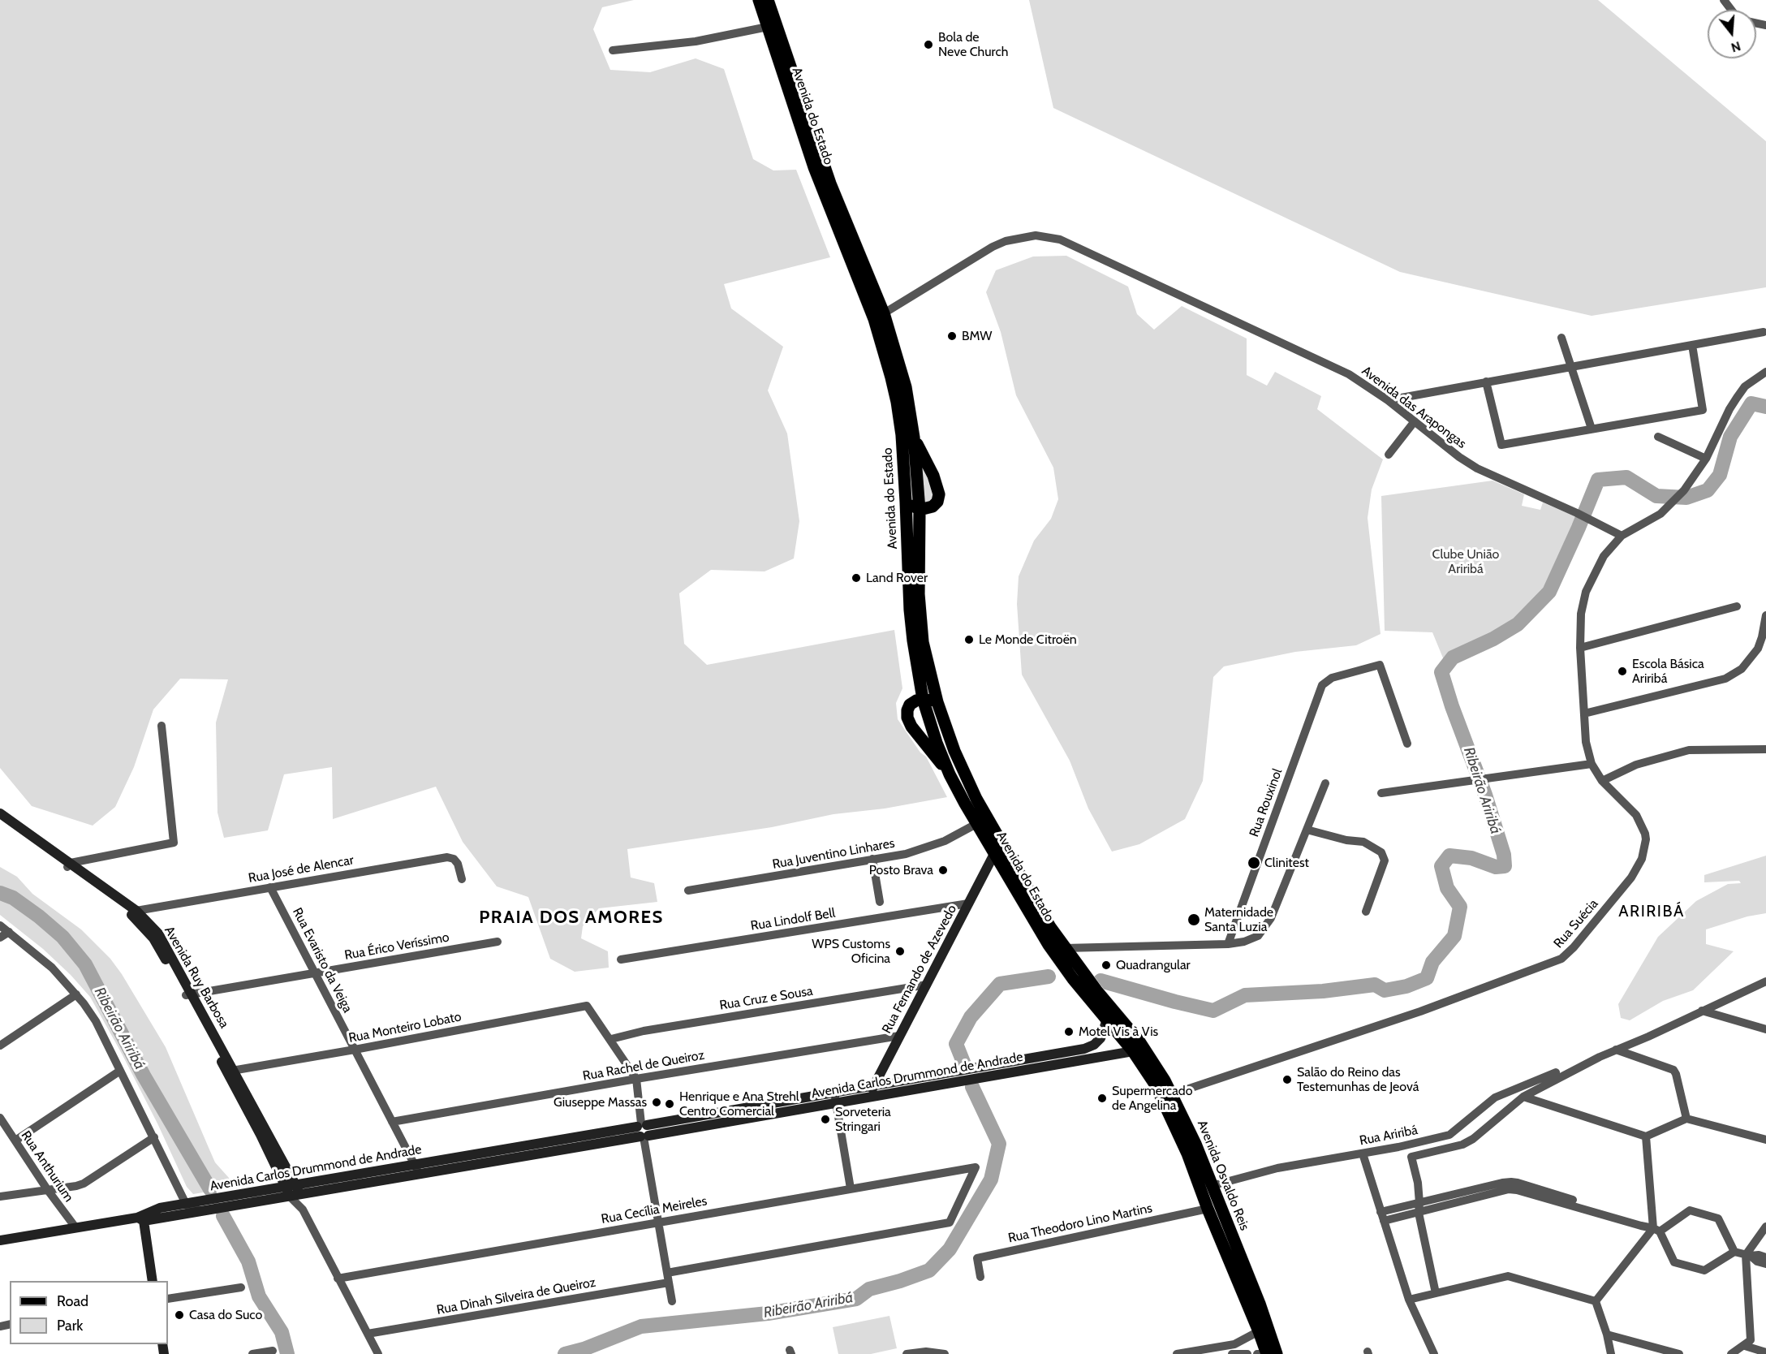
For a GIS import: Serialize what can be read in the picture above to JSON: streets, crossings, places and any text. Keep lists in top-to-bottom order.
{
  "streets": {
    "main road": [
      "Avenida do Estado",
      "Rua Fernando de Azevedo",
      "Avenida Ruy Barbosa",
      "Avenida Carlos Drummond de Andrade",
      "Avenida Osvaldo Reis"
    ],
    "street": [
      "Avenida das Arapongas",
      "Rua Rouxinol",
      "Rua Juventino Linhares",
      "Rua José de Alencar",
      "Rua Lindolf Bell",
      "Rua Suécia",
      "Rua Érico Veríssimo",
      "Rua Evaristo da Veiga",
      "Rua Cruz e Sousa",
      "Rua Monteiro Lobato",
      "Rua Rachel de Queiroz",
      "Rua Ariribá",
      "Rua Anthurium",
      "Rua Cecília Meireles",
      "Rua Theodoro Lino Martins",
      "Rua Dinah Silveira de Queiroz"
    ]
  },
  "crossings": [
    ["Avenida do Estado", "Avenida das Arapongas"],
    ["Avenida do Estado", "Rua Juventino Linhares"],
    ["Avenida do Estado", "Rua Fernando de Azevedo"],
    ["Avenida do Estado", "Avenida Osvaldo Reis"],
    ["Avenida das Arapongas", "Rua Suécia"],
    ["Rua José de Alencar", "Rua Evaristo da Veiga"],
    ["Rua José de Alencar", "Avenida Ruy Barbosa"],
    ["Rua Lindolf Bell", "Rua Fernando de Azevedo"],
    ["Rua Suécia", "Avenida Osvaldo Reis"],
    ["Rua Érico Veríssimo", "Rua Evaristo da Veiga"],
    ["Rua Érico Veríssimo", "Avenida Ruy Barbosa"],
    ["Rua Evaristo da Veiga", "Rua Monteiro Lobato"],
    ["Rua Evaristo da Veiga", "Rua Rachel de Queiroz"],
    ["Rua Evaristo da Veiga", "Avenida Carlos Drummond de Andrade"],
    ["Rua Fernando de Azevedo", "Rua Cruz e Sousa"],
    ["Rua Fernando de Azevedo", "Rua Rachel de Queiroz"],
    ["Rua Fernando de Azevedo", "Avenida Carlos Drummond de Andrade"],
    ["Avenida Ruy Barbosa", "Rua Monteiro Lobato"],
    ["Avenida Ruy Barbosa", "Avenida Carlos Drummond de Andrade"],
    ["Avenida Ruy Barbosa", "Rua Cecília Meireles"],
    ["Avenida Ruy Barbosa", "Rua Dinah Silveira de Queiroz"],
    ["Rua Cruz e Sousa", "Rua Monteiro Lobato"],
    ["Avenida Carlos Drummond de Andrade", "Rua Anthurium"],
    ["Avenida Carlos Drummond de Andrade", "Avenida Osvaldo Reis"],
    ["Rua Ariribá", "Avenida Osvaldo Reis"],
    ["Avenida Osvaldo Reis", "Rua Theodoro Lino Martins"]
  ],
  "districts": ["ARIRIBÁ", "PRAIA DOS AMORES"],
  "water": ["Ribeirão Ariribá"],
  "parks": ["Clube União Ariribá"],
  "places": [
    "Bola de Neve Church",
    "BMW",
    "Land Rover",
    "Le Monde Citroën",
    "Escola Básica Ariribá",
    "Clinitest",
    "Posto Brava",
    "Maternidade Santa Luzia",
    "WPS Customs Oficina",
    "Quadrangular",
    "Motel Vis à Vis",
    "Salão do Reino das Testemunhas de Jeová",
    "Supermercado de Angelina",
    "Giuseppe Massas",
    "Henrique e Ana Strehl Centro Comercial",
    "Sorveteria Stringari",
    "Casa do Suco"
  ],
  "legend": ["Road", "Park"],
  "north": "bottom"
}
